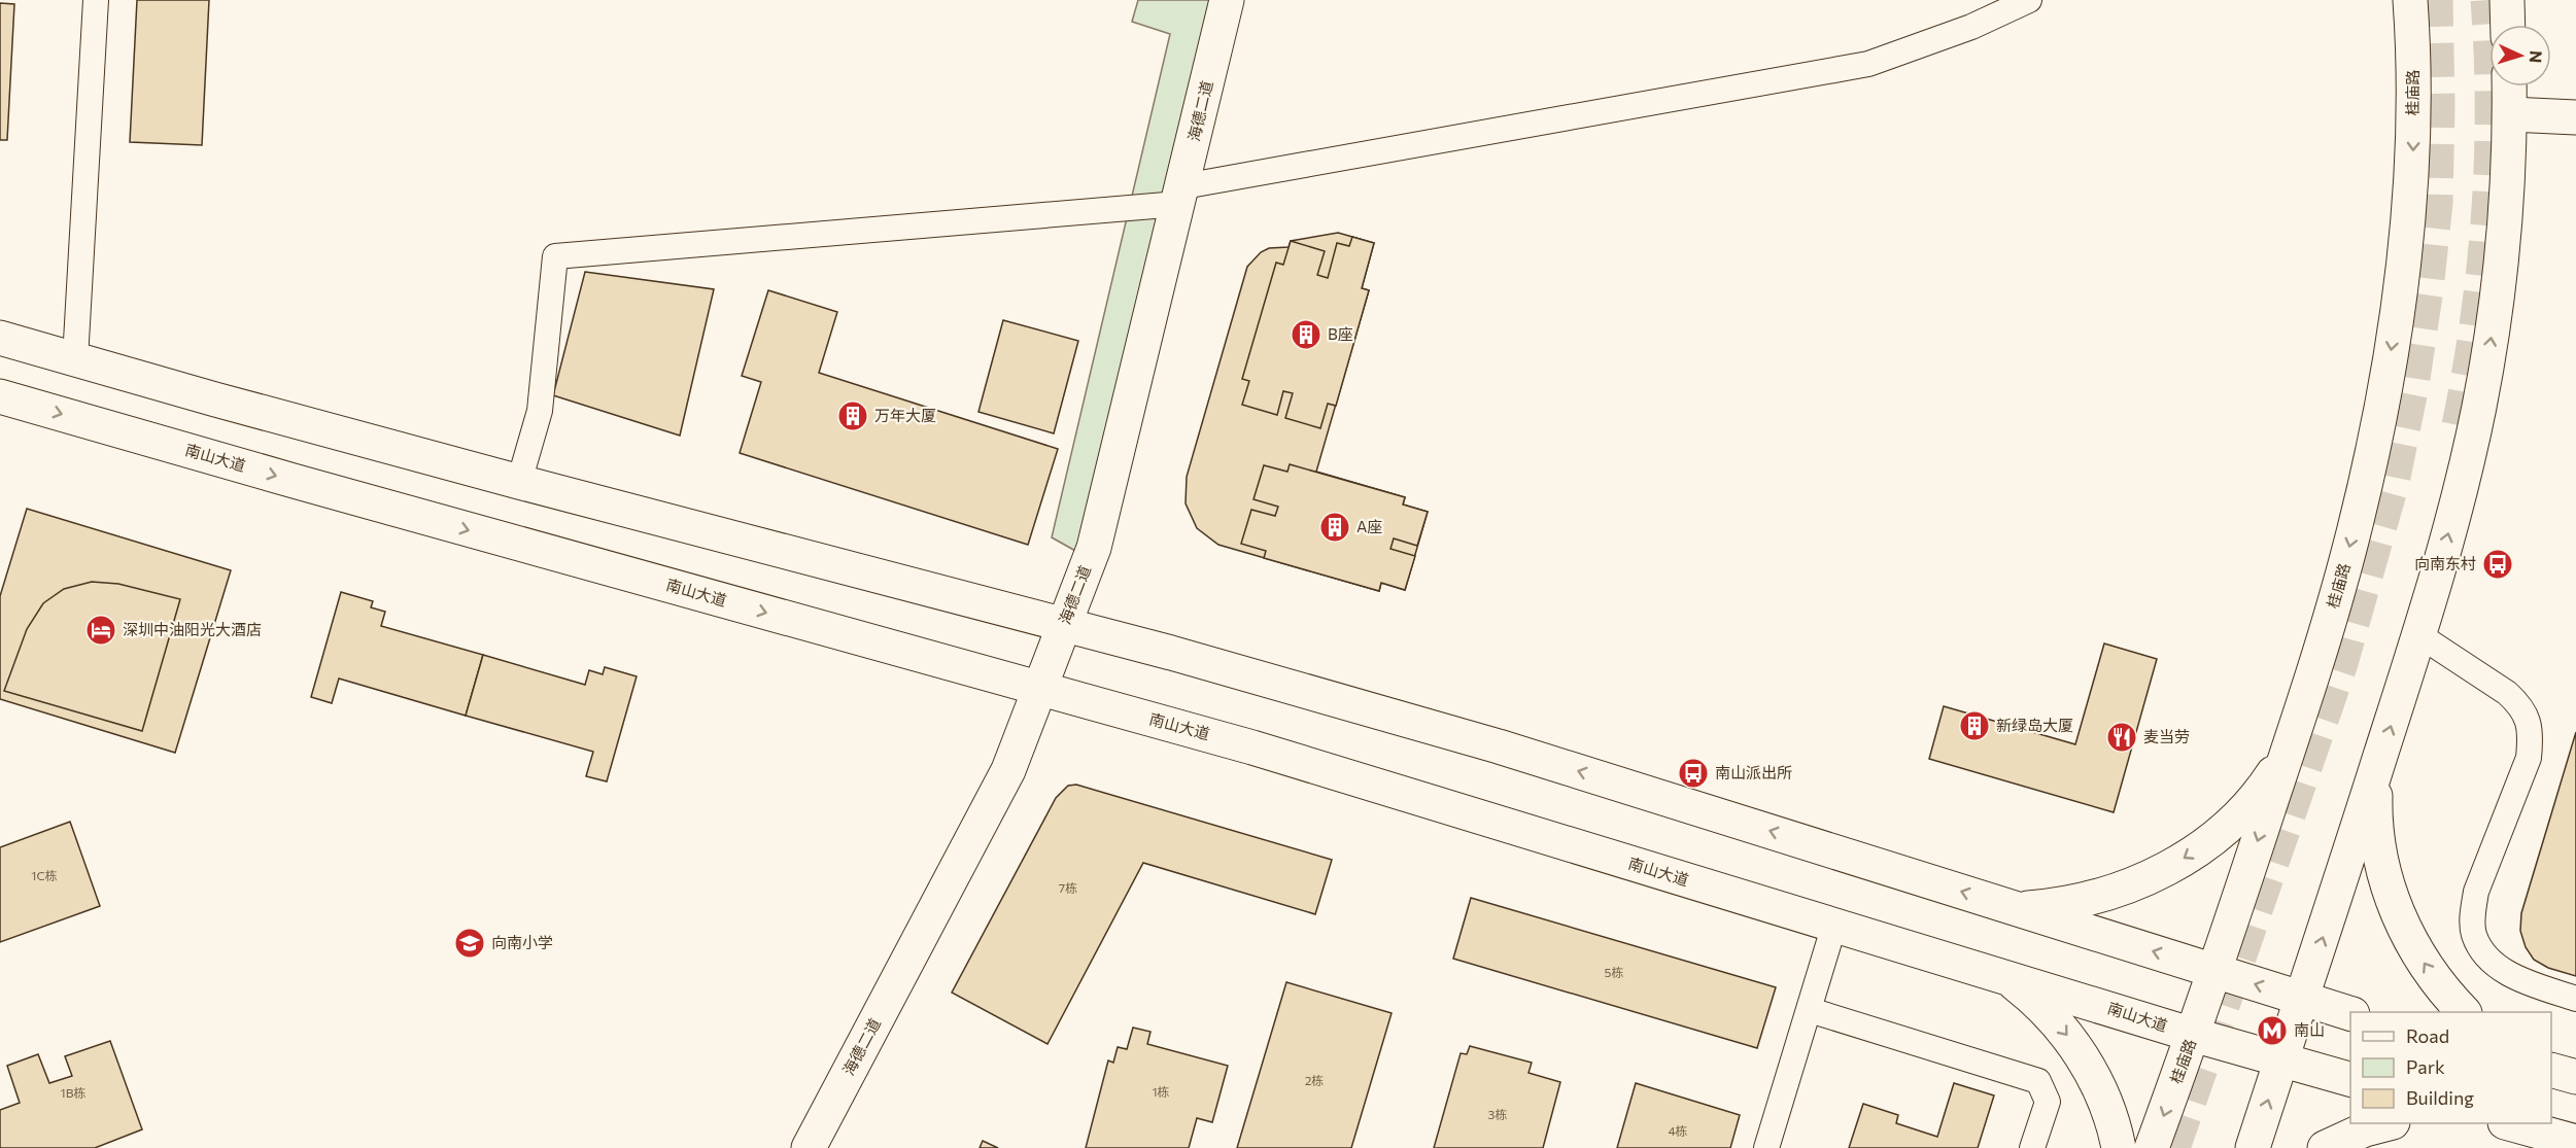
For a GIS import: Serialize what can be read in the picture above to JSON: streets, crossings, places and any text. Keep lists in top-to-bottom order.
{
  "streets": {
    "main road": ["桂庙路", "海德二道", "南山大道"]
  },
  "crossings": [
    ["桂庙路", "南山大道"],
    ["海德二道", "南山大道"]
  ],
  "places": {
    "building": [
      "B座",
      "万年大厦",
      "A座",
      "新绿岛大厦"
    ],
    "bus stop": ["向南东村", "南山派出所"],
    "hotel": ["深圳中油阳光大酒店"],
    "restaurant": ["麦当劳"],
    "school or university": ["向南小学"],
    "metro station": ["南山"]
  },
  "house_numbers": [
    "1C栋",
    "7栋",
    "5栋",
    "2栋",
    "1栋",
    "1B栋",
    "3栋",
    "4栋"
  ],
  "legend": ["Road", "Park", "Building"],
  "north": "right"
}
